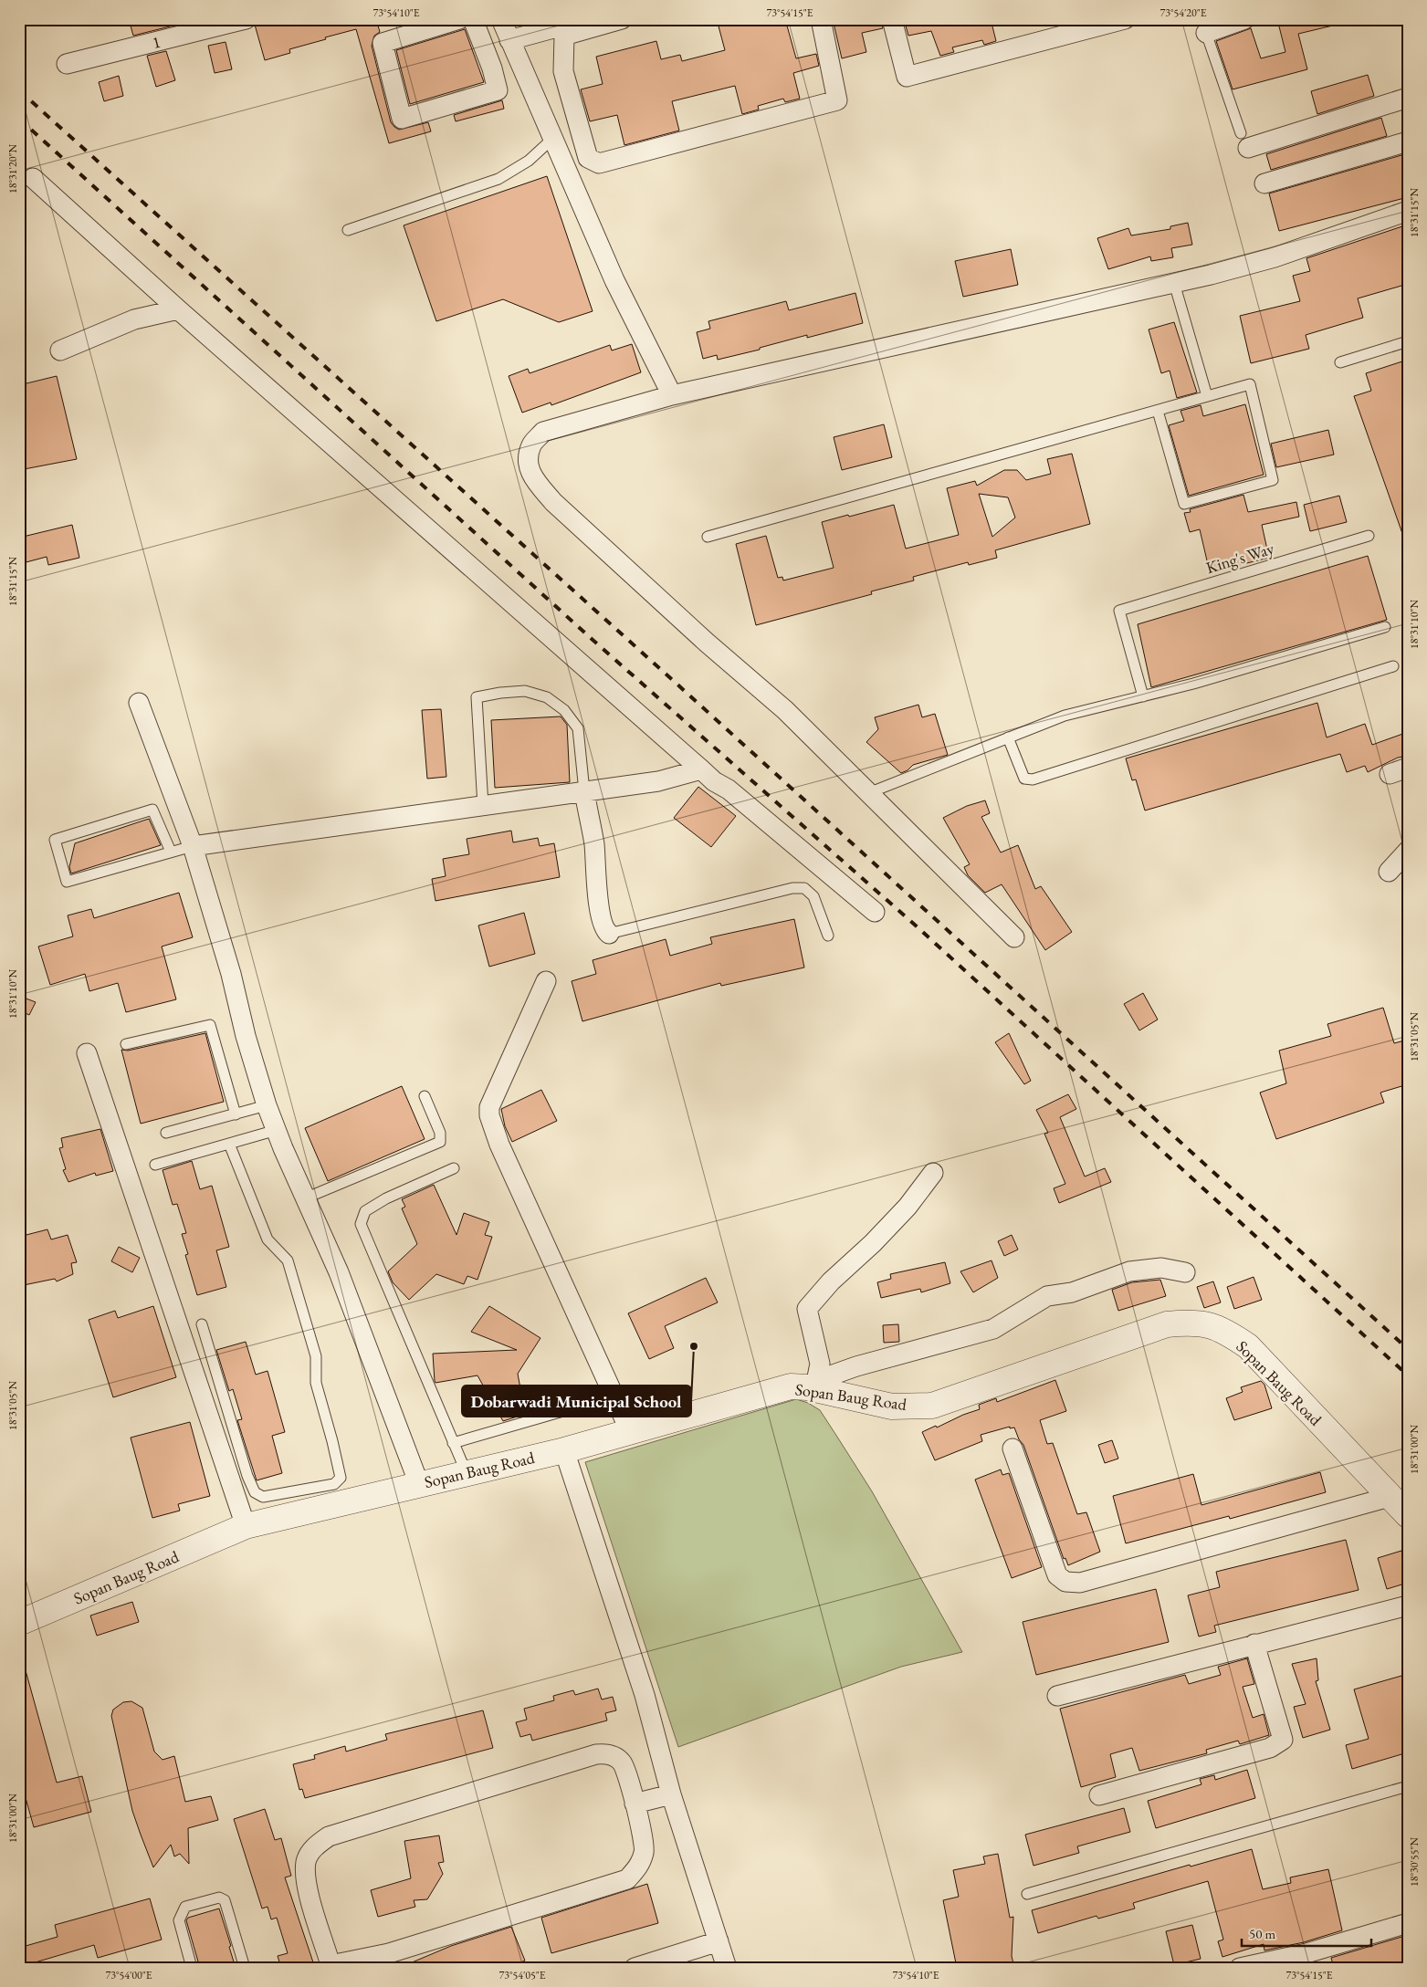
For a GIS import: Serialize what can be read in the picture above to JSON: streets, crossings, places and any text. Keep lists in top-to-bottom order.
{
  "streets": {
    "street": ["1", "Sopan Baug Road"],
    "lane": ["King's Way"]
  },
  "places": ["Dobarwadi Municipal School"],
  "scale_bar": "50 m",
  "coordinates": [
    "73°54'10\"E",
    "73°54'15\"E",
    "73°54'20\"E",
    "18°31'20\"N",
    "18°31'15\"N",
    "18°31'10\"N",
    "18°31'05\"N",
    "18°31'00\"N",
    "18°30'55\"N",
    "73°54'00\"E",
    "73°54'05\"E"
  ]
}
